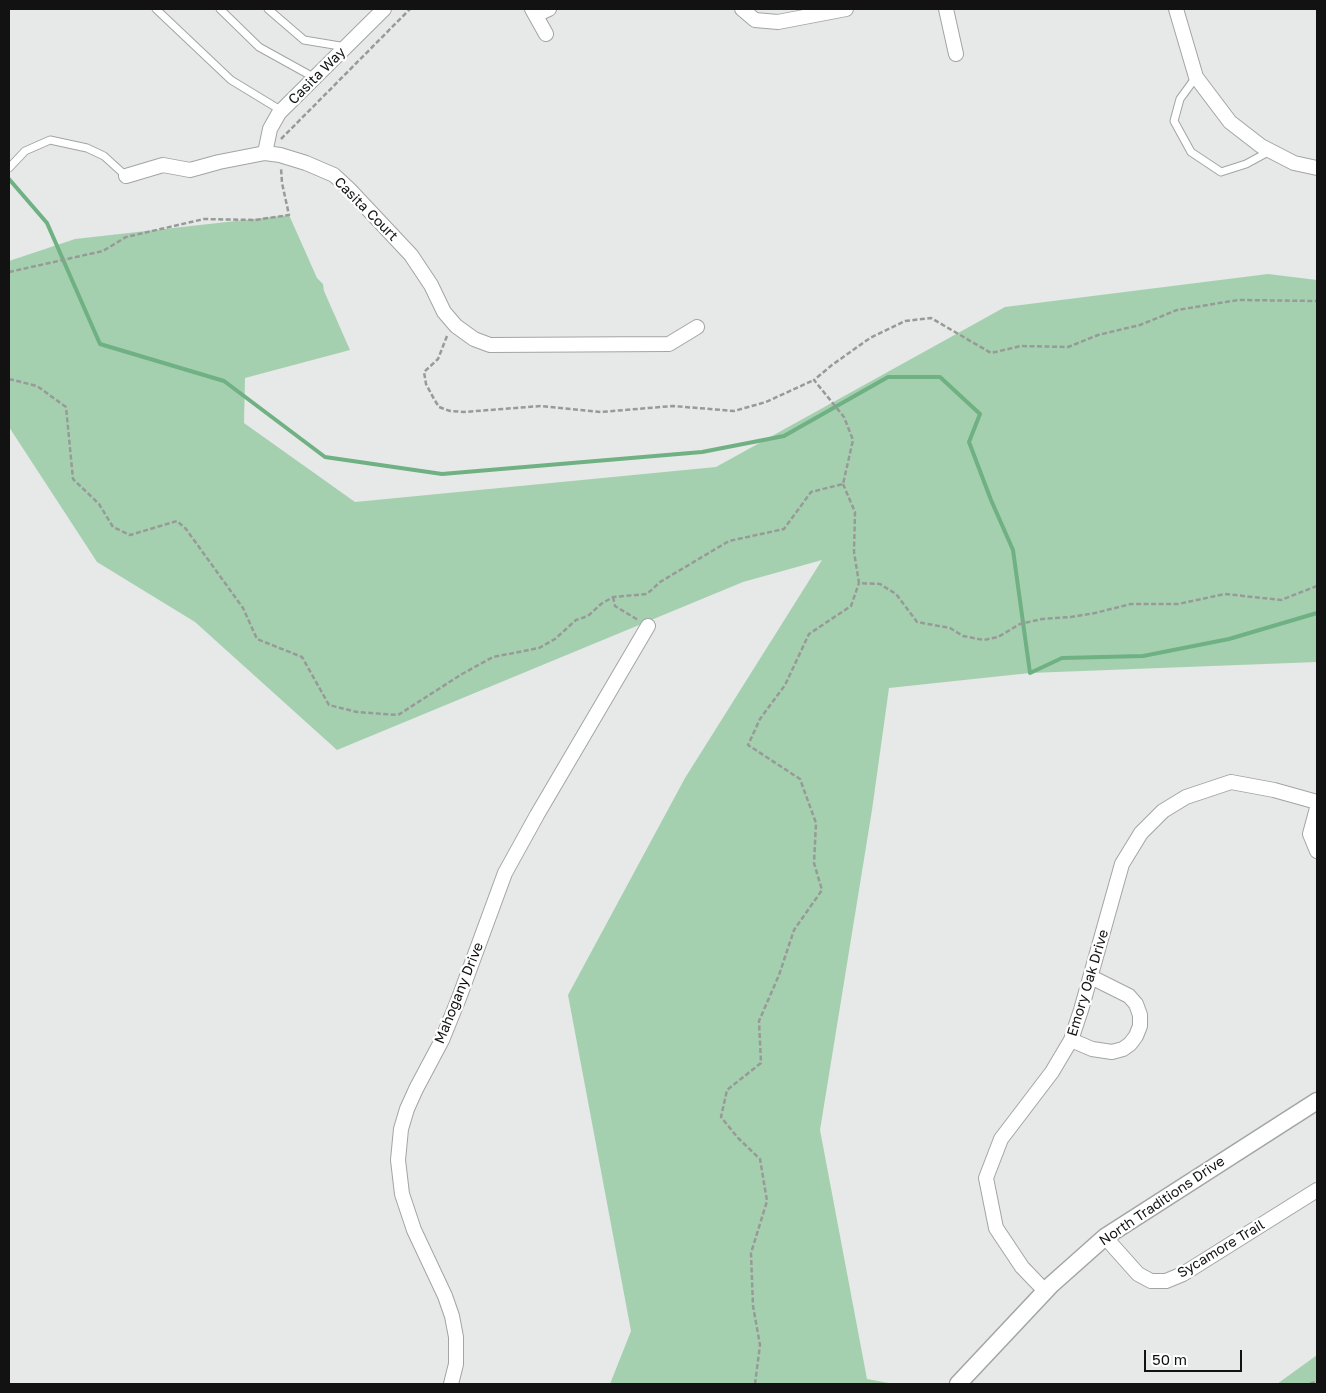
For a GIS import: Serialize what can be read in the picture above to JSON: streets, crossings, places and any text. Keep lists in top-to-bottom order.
{
  "streets": {
    "street": [
      "Casita Way",
      "Casita Court",
      "Emory Oak Drive",
      "Mahogany Drive",
      "North Traditions Drive",
      "Sycamore Trail"
    ]
  },
  "crossings": [
    ["Casita Way", "Casita Court"],
    ["Emory Oak Drive", "North Traditions Drive"],
    ["North Traditions Drive", "Sycamore Trail"]
  ],
  "scale_bar": "50 m"
}
